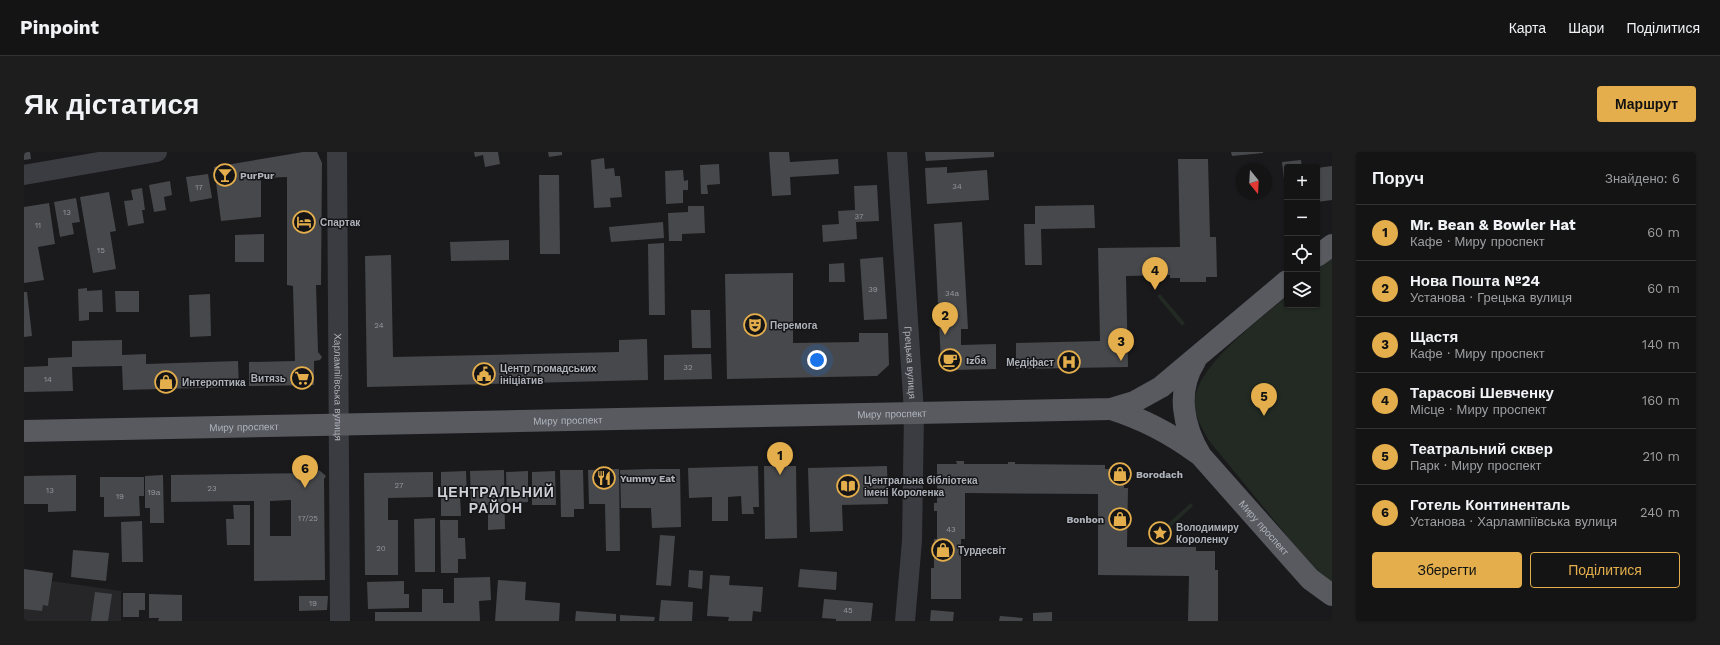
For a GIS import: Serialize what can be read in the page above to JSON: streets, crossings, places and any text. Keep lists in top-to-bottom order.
{
  "streets": {
    "main road": ["Миру проспект"],
    "street": ["Грецька вулиця", "Харлампіївська вулиця"]
  },
  "crossings": [
    ["Грецька вулиця", "Миру проспект"],
    ["Харлампіївська вулиця", "Миру проспект"]
  ],
  "districts": ["ЦЕНТРАЛЬНИЙ РАЙОН"],
  "places": {
    "bar": ["PurPur"],
    "hotel": ["Спартак"],
    "theatre": ["Перемога"],
    "cafe": ["Izба"],
    "hospital": ["Медіфаст"],
    "public building": ["Центр громадських ініціатив"],
    "supermarket": ["Витязь"],
    "shop": [
      "Интероптика",
      "Borodach",
      "Bonbon",
      "Турдесвіт"
    ],
    "restaurant": ["Yummy Eat"],
    "library": ["Центральна бібліотека імені Короленка"],
    "place": ["Володимиру Короленку"]
  },
  "house_numbers": [
    "34",
    "17",
    "13",
    "37",
    "11",
    "15",
    "39",
    "34а",
    "24",
    "32",
    "14",
    "27",
    "23",
    "13",
    "19а",
    "19",
    "17/25",
    "43",
    "20",
    "19",
    "45"
  ],
  "north": "bottom",
  "page": {
    "header": "Pinpoint",
    "nav": ["Карта", "Шари", "Поділитися"],
    "buttons": [
      "Маршрут",
      ["Зберегти", "Поділитися"]
    ],
    "title": "Як дістатися",
    "heading": ["Поруч", "Знайдено: 6"],
    "map_buttons": ["+", "−"],
    "list": [
      {
        "mark": "1",
        "name": "Mr. Bean & Bowler Hat",
        "note": "Кафе · Миру проспект",
        "value": "60 m"
      },
      {
        "mark": "2",
        "name": "Нова Пошта №24",
        "note": "Установа · Грецька вулиця",
        "value": "60 m"
      },
      {
        "mark": "3",
        "name": "Щастя",
        "note": "Кафе · Миру проспект",
        "value": "140 m"
      },
      {
        "mark": "4",
        "name": "Тарасові Шевченку",
        "note": "Місце · Миру проспект",
        "value": "160 m"
      },
      {
        "mark": "5",
        "name": "Театральний сквер",
        "note": "Парк · Миру проспект",
        "value": "210 m"
      },
      {
        "mark": "6",
        "name": "Готель Континенталь",
        "note": "Установа · Харлампіївська вулиця",
        "value": "240 m"
      }
    ],
    "pins": [
      "4",
      "2",
      "3",
      "5",
      "1",
      "6"
    ]
  }
}
